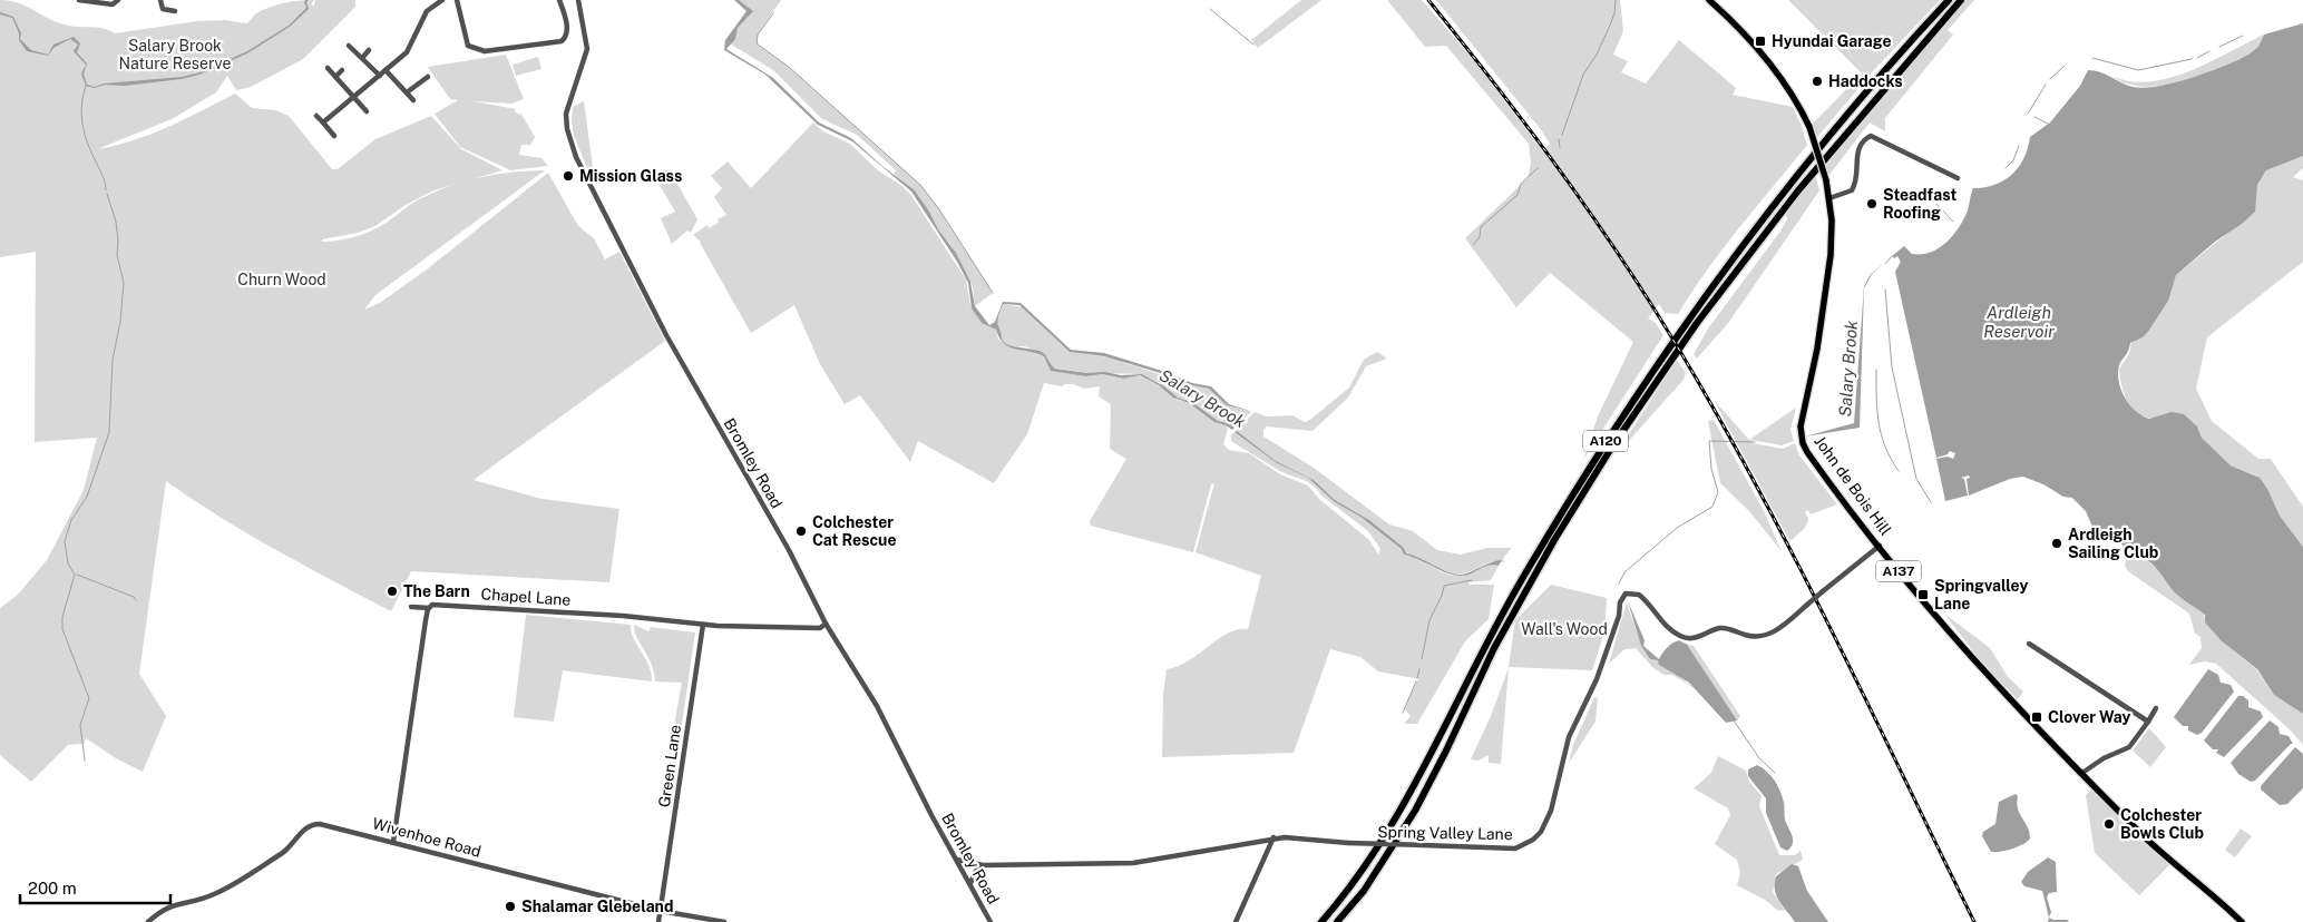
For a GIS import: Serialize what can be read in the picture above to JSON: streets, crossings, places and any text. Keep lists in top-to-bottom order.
{
  "streets": {
    "highway": ["A120"],
    "main road": ["John de Bois Hill", "A137"],
    "street": [
      "Bromley Road",
      "Chapel Lane",
      "Green Lane",
      "Spring Valley Lane",
      "Wivenhoe Road"
    ]
  },
  "crossings": [
    ["Bromley Road", "Chapel Lane"],
    ["Bromley Road", "Spring Valley Lane"],
    ["John de Bois Hill", "Spring Valley Lane"],
    ["Chapel Lane", "Green Lane"],
    ["Green Lane", "Wivenhoe Road"]
  ],
  "water": ["Ardleigh Reservoir", "Salary Brook"],
  "parks": ["Salary Brook Nature Reserve", "Churn Wood", "Wall's Wood"],
  "places": {
    "transit": ["Hyundai Garage", "Springvalley Lane", "Clover Way"],
    "other": [
      "Haddocks",
      "Mission Glass",
      "Steadfast Roofing",
      "Colchester Cat Rescue",
      "Ardleigh Sailing Club",
      "The Barn",
      "Colchester Bowls Club",
      "Shalamar Glebeland"
    ]
  },
  "scale_bar": "200 m"
}
